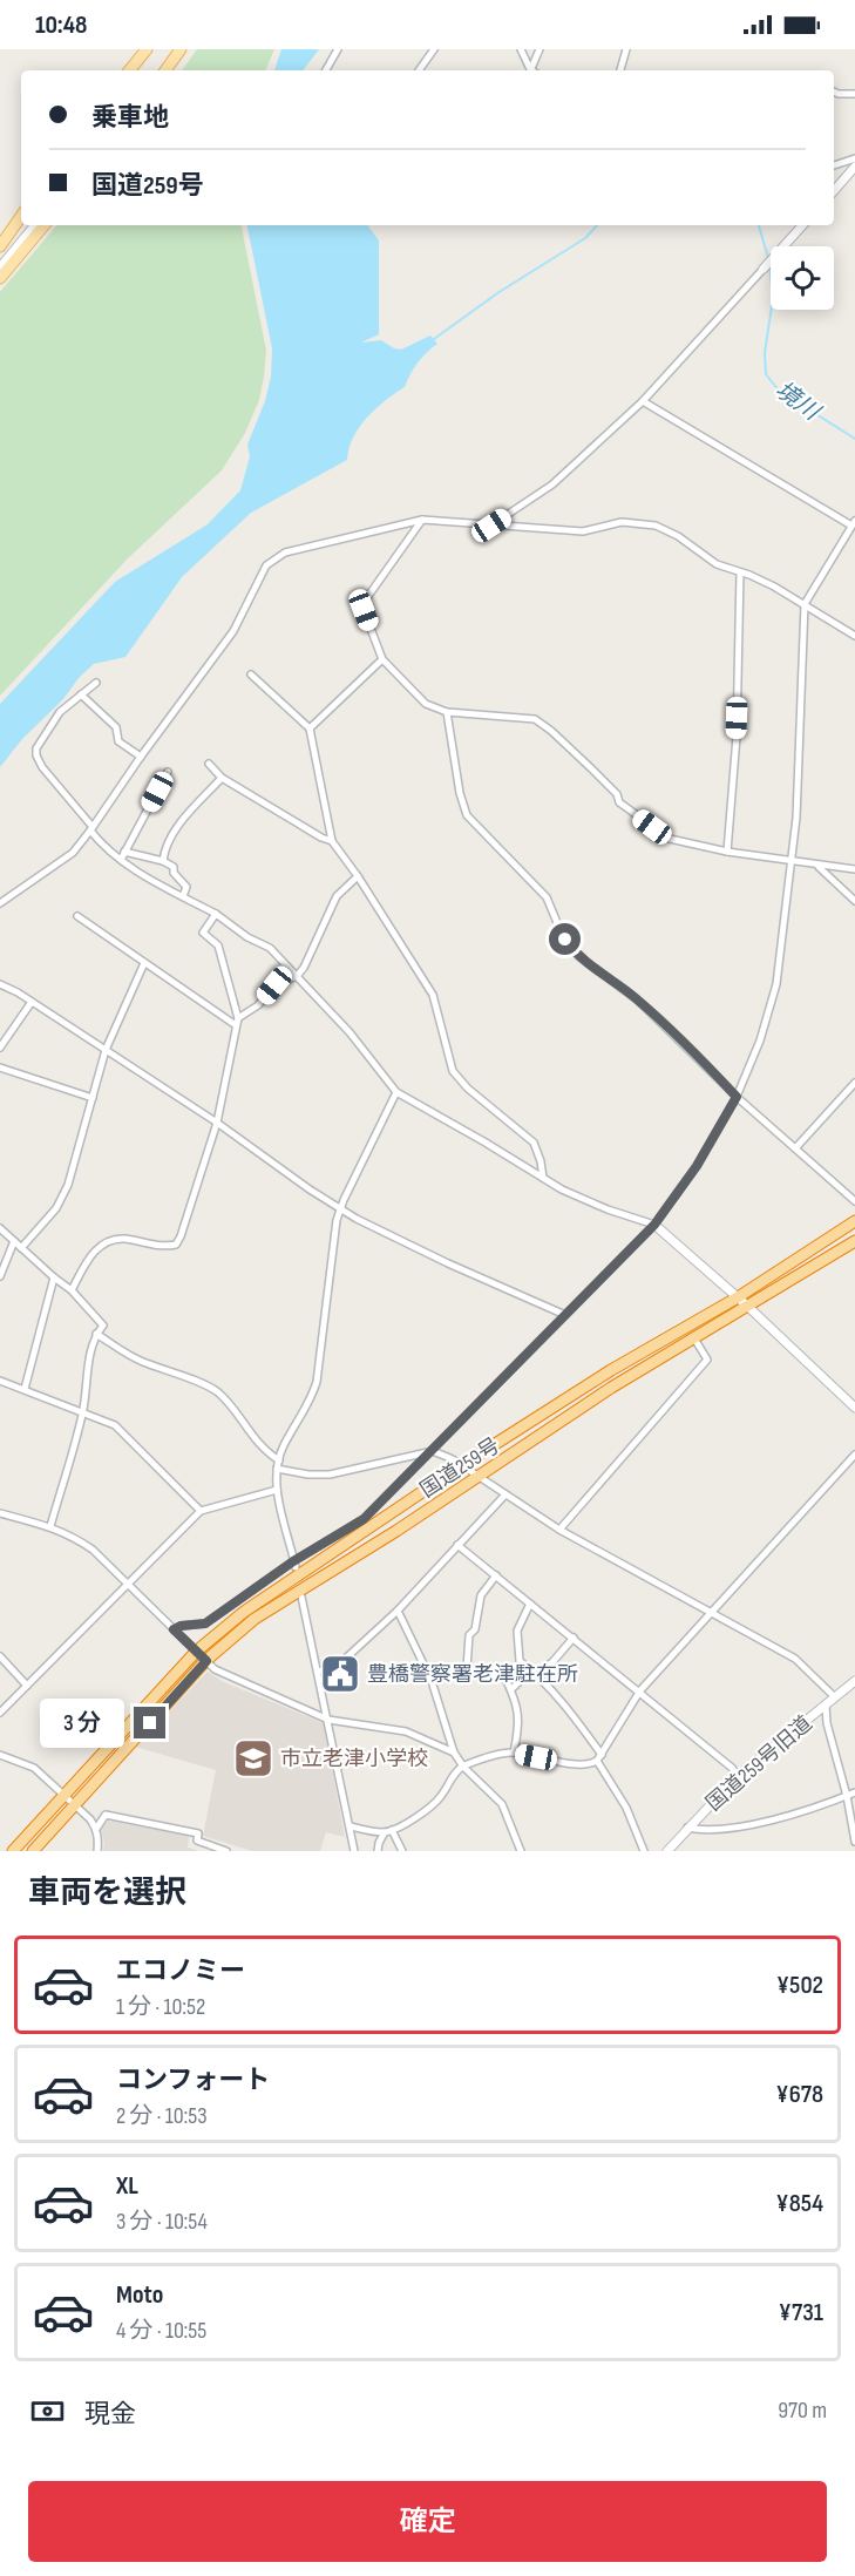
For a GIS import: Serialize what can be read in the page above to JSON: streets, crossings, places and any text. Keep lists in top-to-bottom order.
{
  "streets": {
    "highway": ["国道259号"],
    "street": ["国道259号旧道"]
  },
  "water": ["境川"],
  "places": {
    "public building": ["豊橋警察署老津駐在所"],
    "school or university": ["市立老津小学校"]
  },
  "page": {
    "status": "10:48",
    "banner": ["乗車地", "国道259号"],
    "bubble": "3 分",
    "heading": "車両を選択",
    "list": [
      {
        "name": "エコノミー",
        "note": "1 分 · 10:52",
        "value": "¥502"
      },
      {
        "name": "コンフォート",
        "note": "2 分 · 10:53",
        "value": "¥678"
      },
      {
        "name": "XL",
        "note": "3 分 · 10:54",
        "value": "¥854"
      },
      {
        "name": "Moto",
        "note": "4 分 · 10:55",
        "value": "¥731"
      }
    ],
    "pay": ["現金", "970 m"],
    "buttons": "確定"
  }
}
